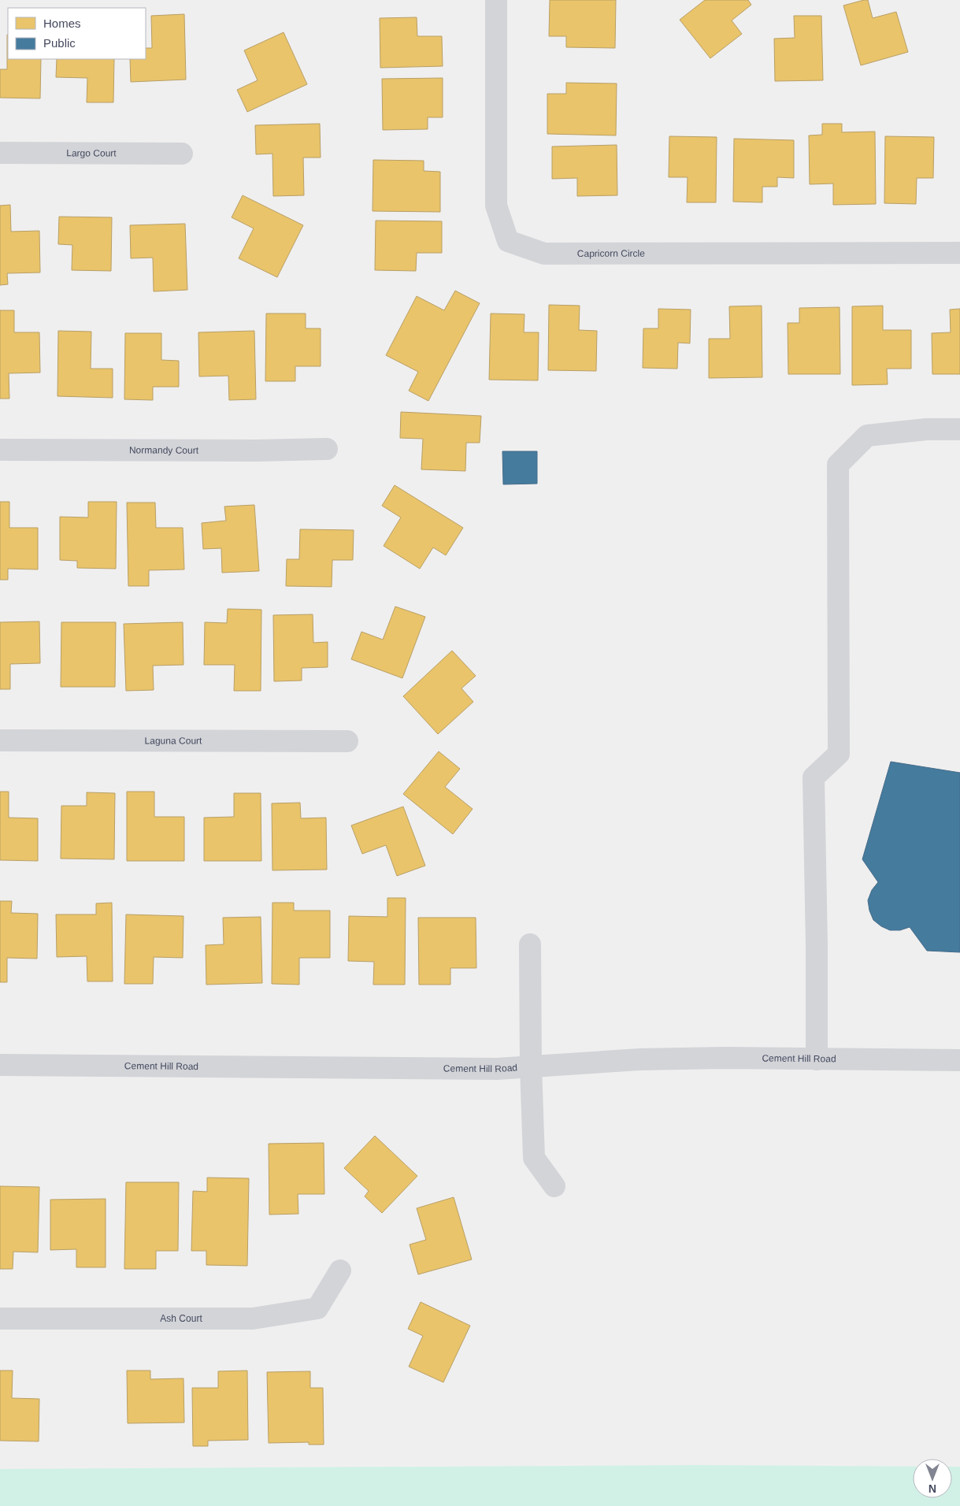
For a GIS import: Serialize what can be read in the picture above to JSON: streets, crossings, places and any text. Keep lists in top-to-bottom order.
{
  "streets": {
    "street": [
      "Largo Court",
      "Capricorn Circle",
      "Normandy Court",
      "Laguna Court",
      "Cement Hill Road",
      "Ash Court"
    ]
  },
  "legend": ["Homes", "Public"],
  "north": "bottom"
}
